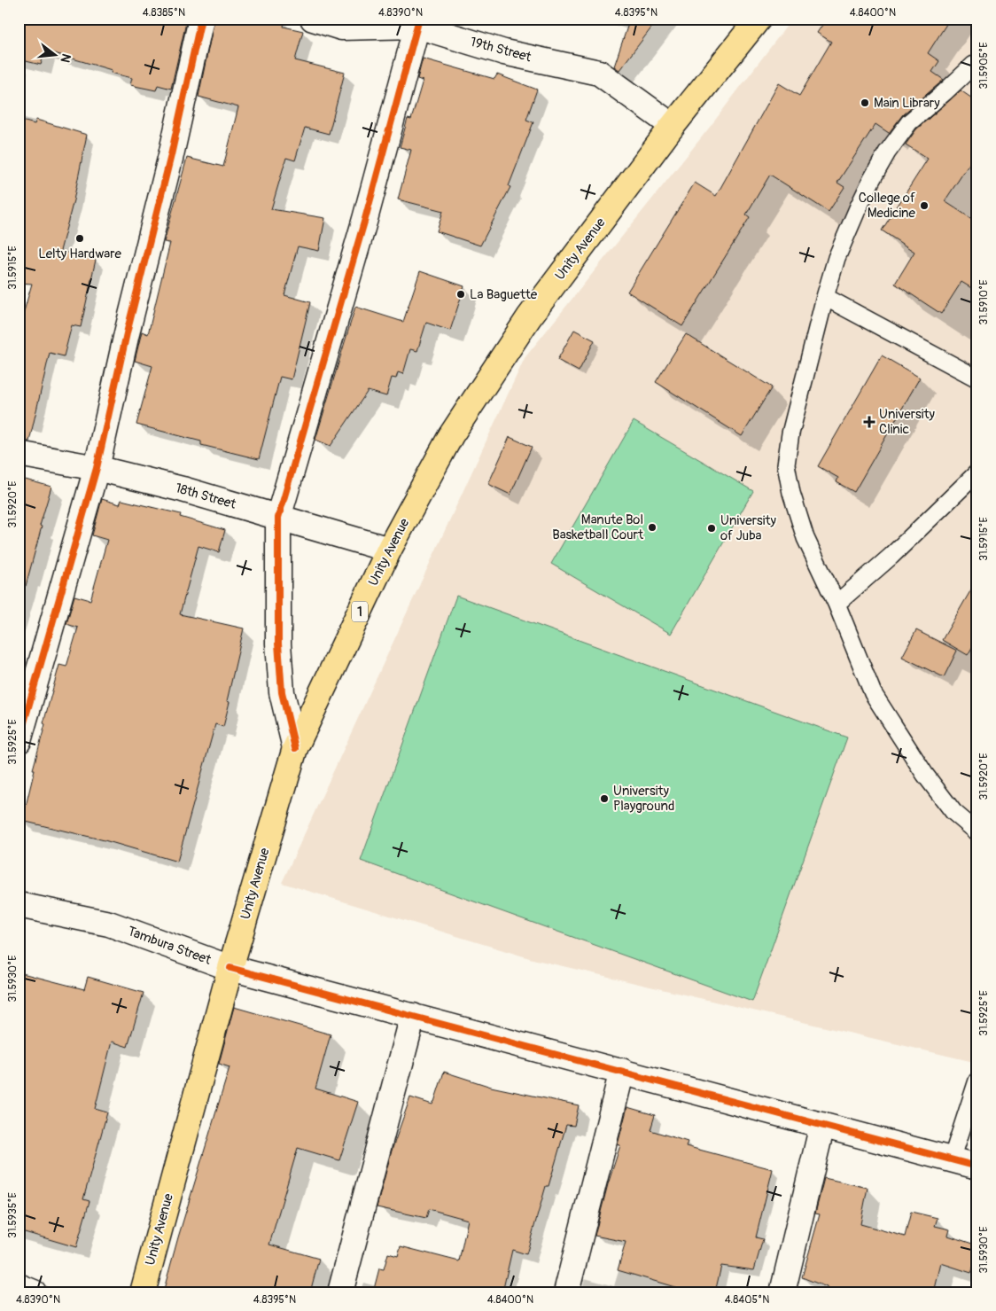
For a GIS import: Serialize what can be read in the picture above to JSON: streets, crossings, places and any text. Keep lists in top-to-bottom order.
{
  "streets": {
    "main road": ["Unity Avenue", "1"],
    "street": ["19th Street", "18th Street", "Tambura Street"]
  },
  "crossings": [
    ["19th Street", "Unity Avenue"],
    ["Unity Avenue", "18th Street"],
    ["Unity Avenue", "Tambura Street"]
  ],
  "places": {
    "other": [
      "Main Library",
      "College of Medicine",
      "Lelty Hardware",
      "La Baguette",
      "Manute Bol Basketball Court",
      "University of Juba",
      "University Playground"
    ],
    "health": ["University Clinic"]
  },
  "north": "right",
  "coordinates": [
    "4.8385°N",
    "4.8390°N",
    "4.8395°N",
    "4.8400°N",
    "31.5905°E",
    "31.5915°E",
    "31.5910°E",
    "31.5920°E",
    "31.5925°E",
    "31.5930°E",
    "31.5935°E",
    "4.8405°N"
  ]
}
